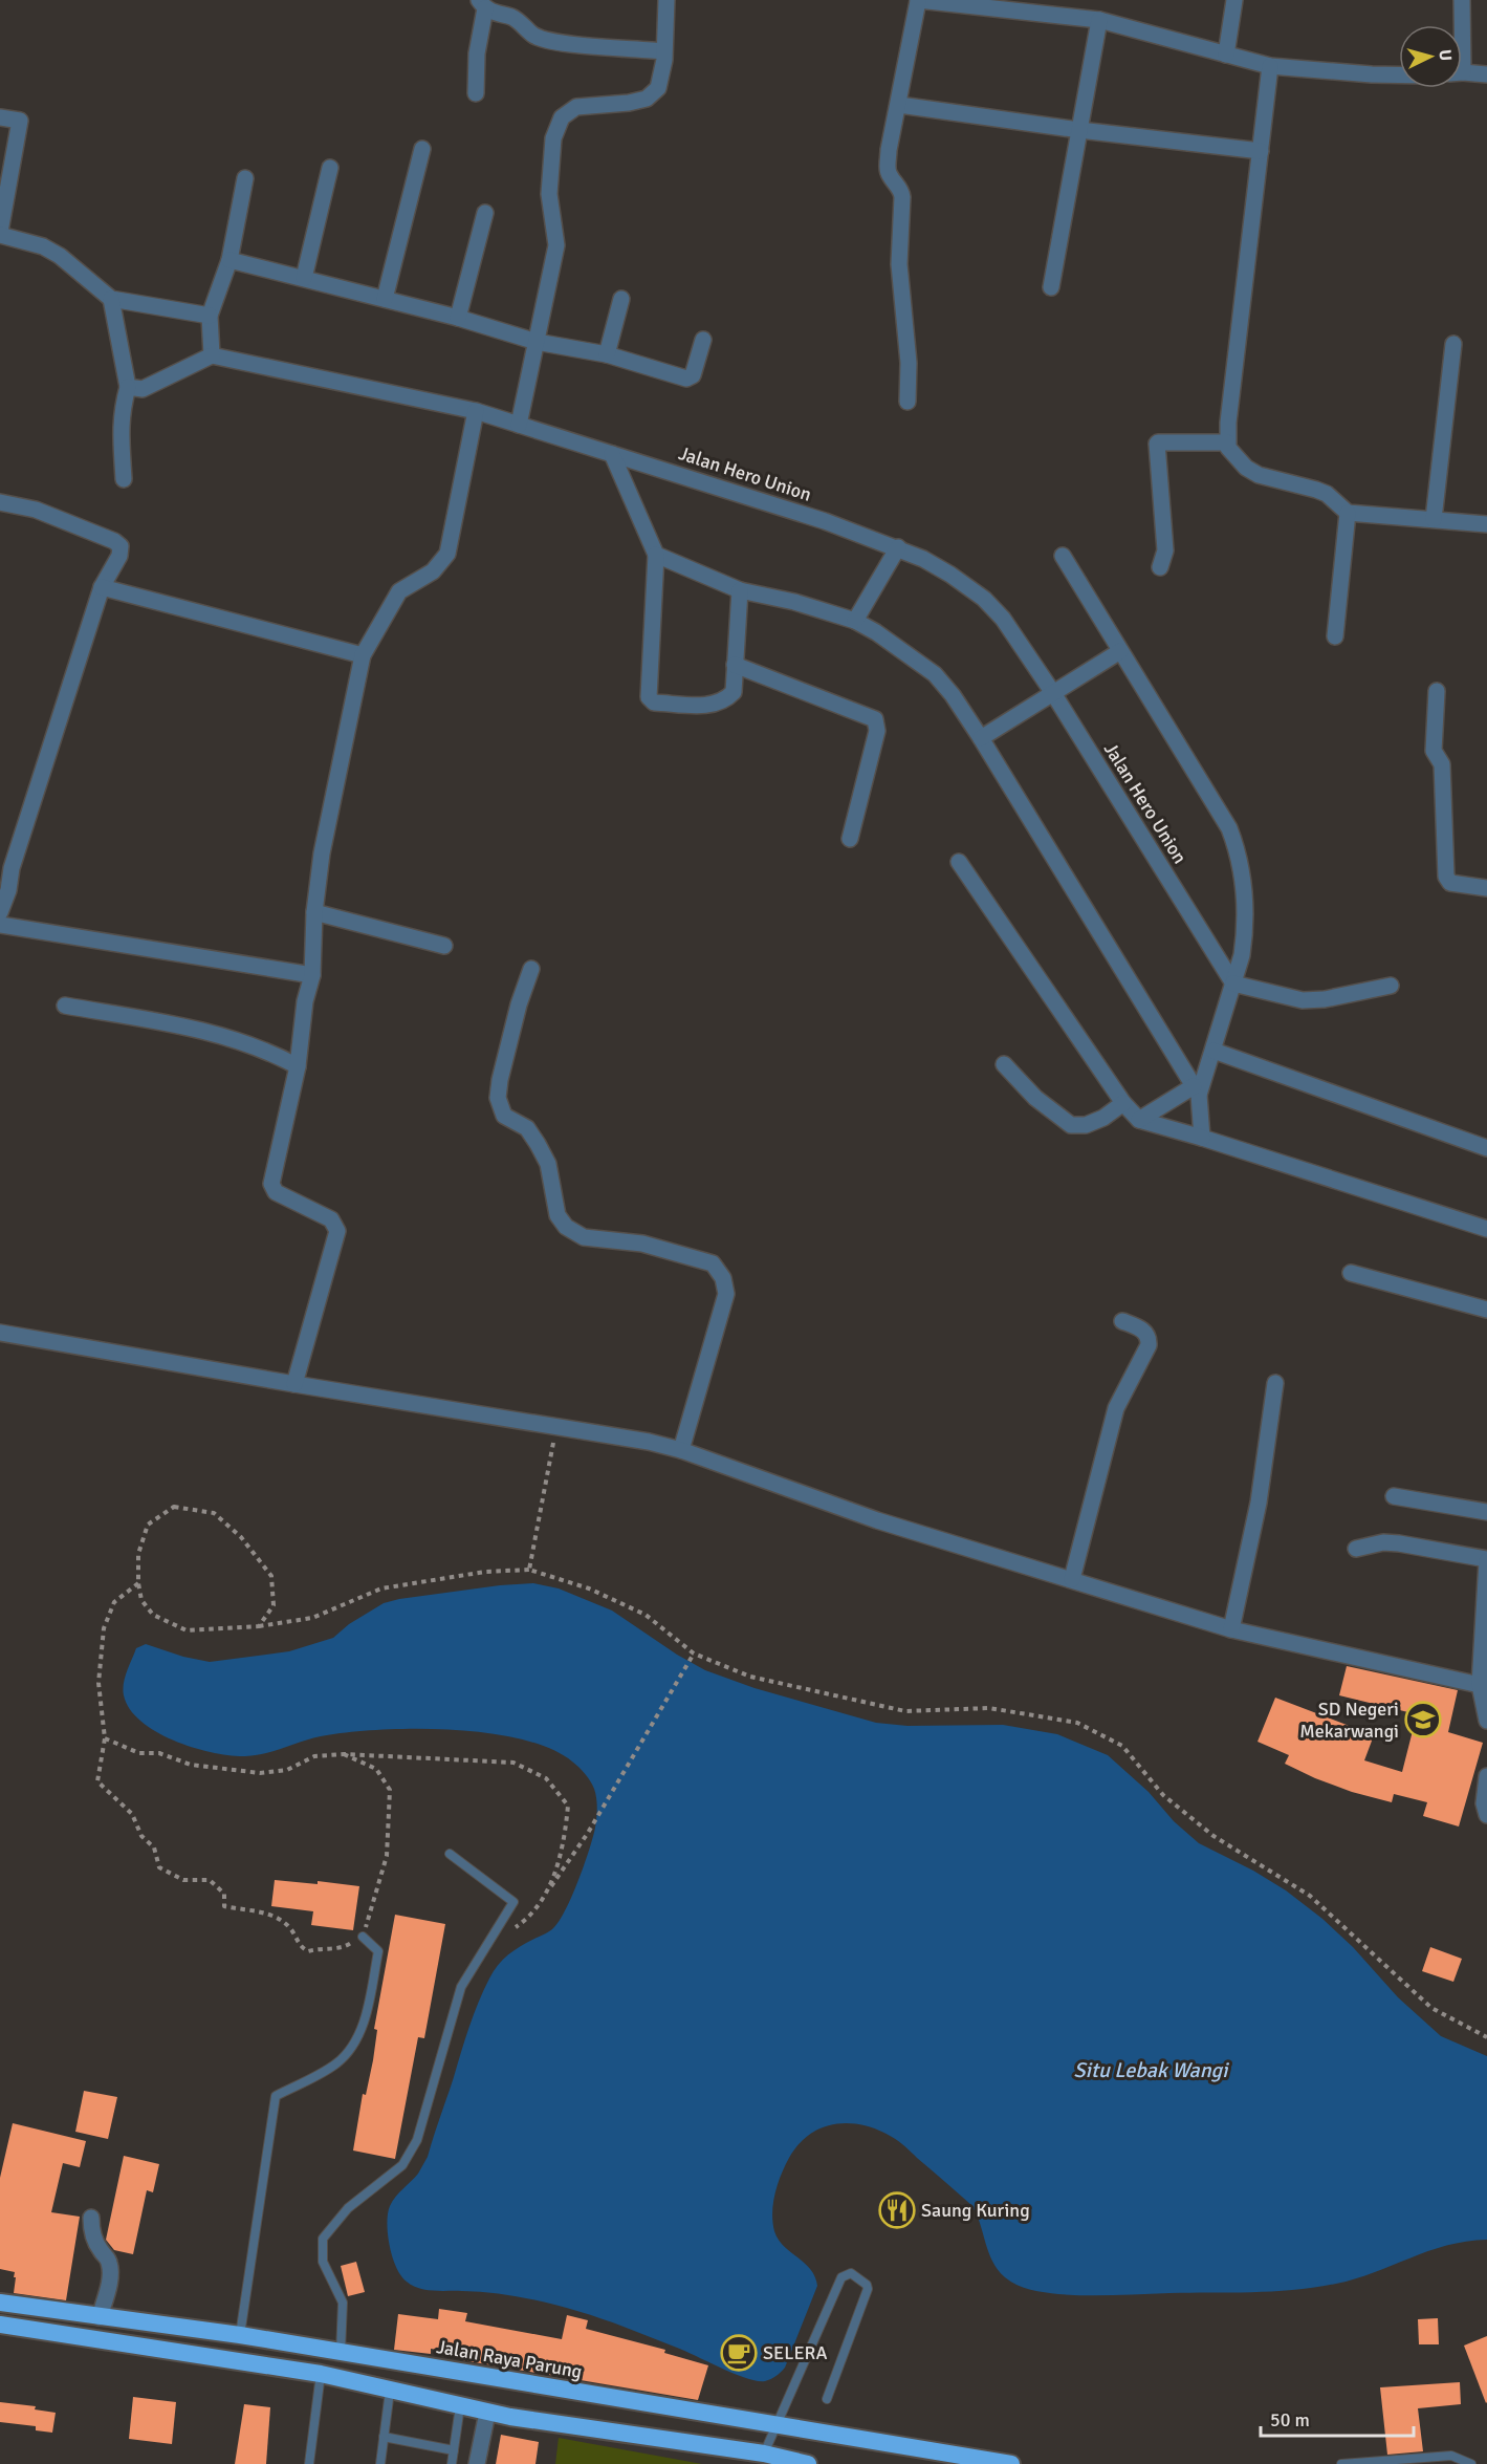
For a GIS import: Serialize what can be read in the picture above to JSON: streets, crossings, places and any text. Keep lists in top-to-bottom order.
{
  "streets": {
    "highway": ["Jalan Raya Parung"],
    "street": ["Jalan Hero Union"]
  },
  "water": ["Situ Lebak Wangi"],
  "places": {
    "school or university": ["SD Negeri Mekarwangi"],
    "restaurant": ["Saung Kuring"],
    "cafe": ["SELERA"]
  },
  "scale_bar": "50 m",
  "north": "right"
}
